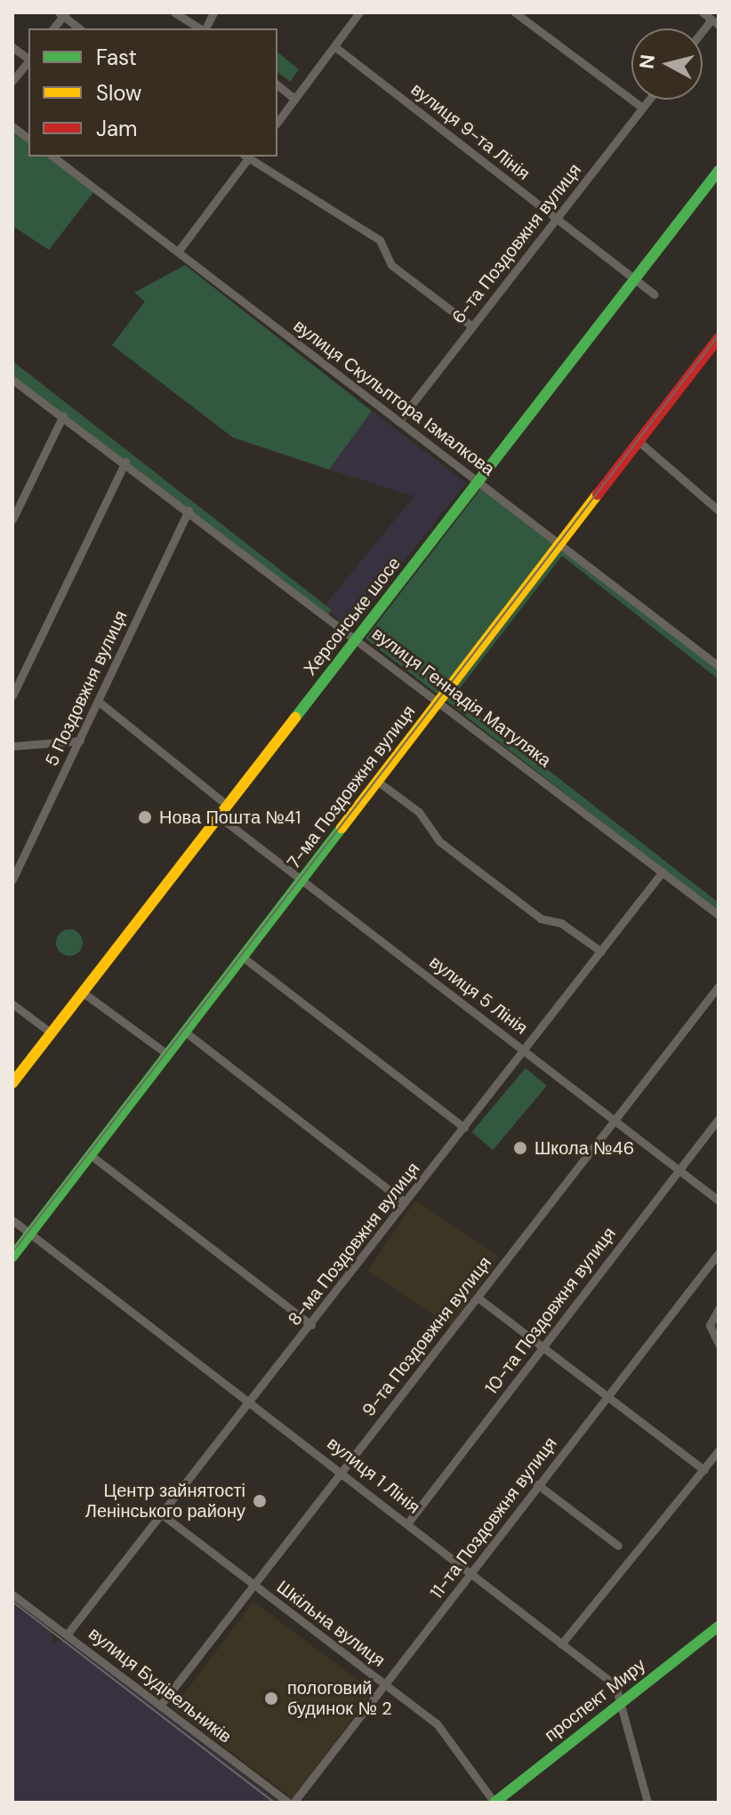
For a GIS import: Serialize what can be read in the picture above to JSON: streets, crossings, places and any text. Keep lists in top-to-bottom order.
{
  "streets": {
    "main road": ["Херсонське шосе", "7-ма Поздовжня вулиця", "проспект Миру"],
    "street": [
      "вулиця 9-та Лінія",
      "6-та Поздовжня вулиця",
      "вулиця Скульптора Ізмалкова",
      "5 Поздовжня вулиця",
      "вулиця Геннадія Матуляка",
      "вулиця 5 Лінія",
      "8-ма Поздовжня вулиця",
      "10-та Поздовжня вулиця",
      "9-та Поздовжня вулиця",
      "вулиця 1 Лінія",
      "11-та Поздовжня вулиця",
      "Шкільна вулиця",
      "вулиця Будівельників"
    ]
  },
  "crossings": [
    ["вулиця 9-та Лінія", "6-та Поздовжня вулиця"],
    ["вулиця 9-та Лінія", "Херсонське шосе"],
    ["6-та Поздовжня вулиця", "вулиця Скульптора Ізмалкова"],
    ["вулиця Скульптора Ізмалкова", "Херсонське шосе"],
    ["вулиця Скульптора Ізмалкова", "7-ма Поздовжня вулиця"],
    ["Херсонське шосе", "вулиця Геннадія Матуляка"],
    ["Херсонське шосе", "вулиця 5 Лінія"],
    ["5 Поздовжня вулиця", "вулиця Геннадія Матуляка"],
    ["вулиця Геннадія Матуляка", "7-ма Поздовжня вулиця"],
    ["вулиця Геннадія Матуляка", "8-ма Поздовжня вулиця"],
    ["7-ма Поздовжня вулиця", "вулиця 5 Лінія"],
    ["7-ма Поздовжня вулиця", "вулиця 1 Лінія"],
    ["вулиця 5 Лінія", "8-ма Поздовжня вулиця"],
    ["вулиця 5 Лінія", "10-та Поздовжня вулиця"],
    ["вулиця 5 Лінія", "9-та Поздовжня вулиця"],
    ["8-ма Поздовжня вулиця", "вулиця 1 Лінія"],
    ["8-ма Поздовжня вулиця", "Шкільна вулиця"],
    ["8-ма Поздовжня вулиця", "вулиця Будівельників"],
    ["10-та Поздовжня вулиця", "вулиця 1 Лінія"],
    ["9-та Поздовжня вулиця", "вулиця 1 Лінія"],
    ["9-та Поздовжня вулиця", "Шкільна вулиця"],
    ["9-та Поздовжня вулиця", "вулиця Будівельників"],
    ["вулиця 1 Лінія", "11-та Поздовжня вулиця"],
    ["вулиця 1 Лінія", "проспект Миру"],
    ["11-та Поздовжня вулиця", "Шкільна вулиця"],
    ["11-та Поздовжня вулиця", "вулиця Будівельників"],
    ["Шкільна вулиця", "проспект Миру"]
  ],
  "places": [
    "Нова Пошта №41",
    "Школа №46",
    "Центр зайнятості Ленінського району",
    "пологовий будинок № 2"
  ],
  "legend": ["Fast", "Slow", "Jam"],
  "north": "left"
}
